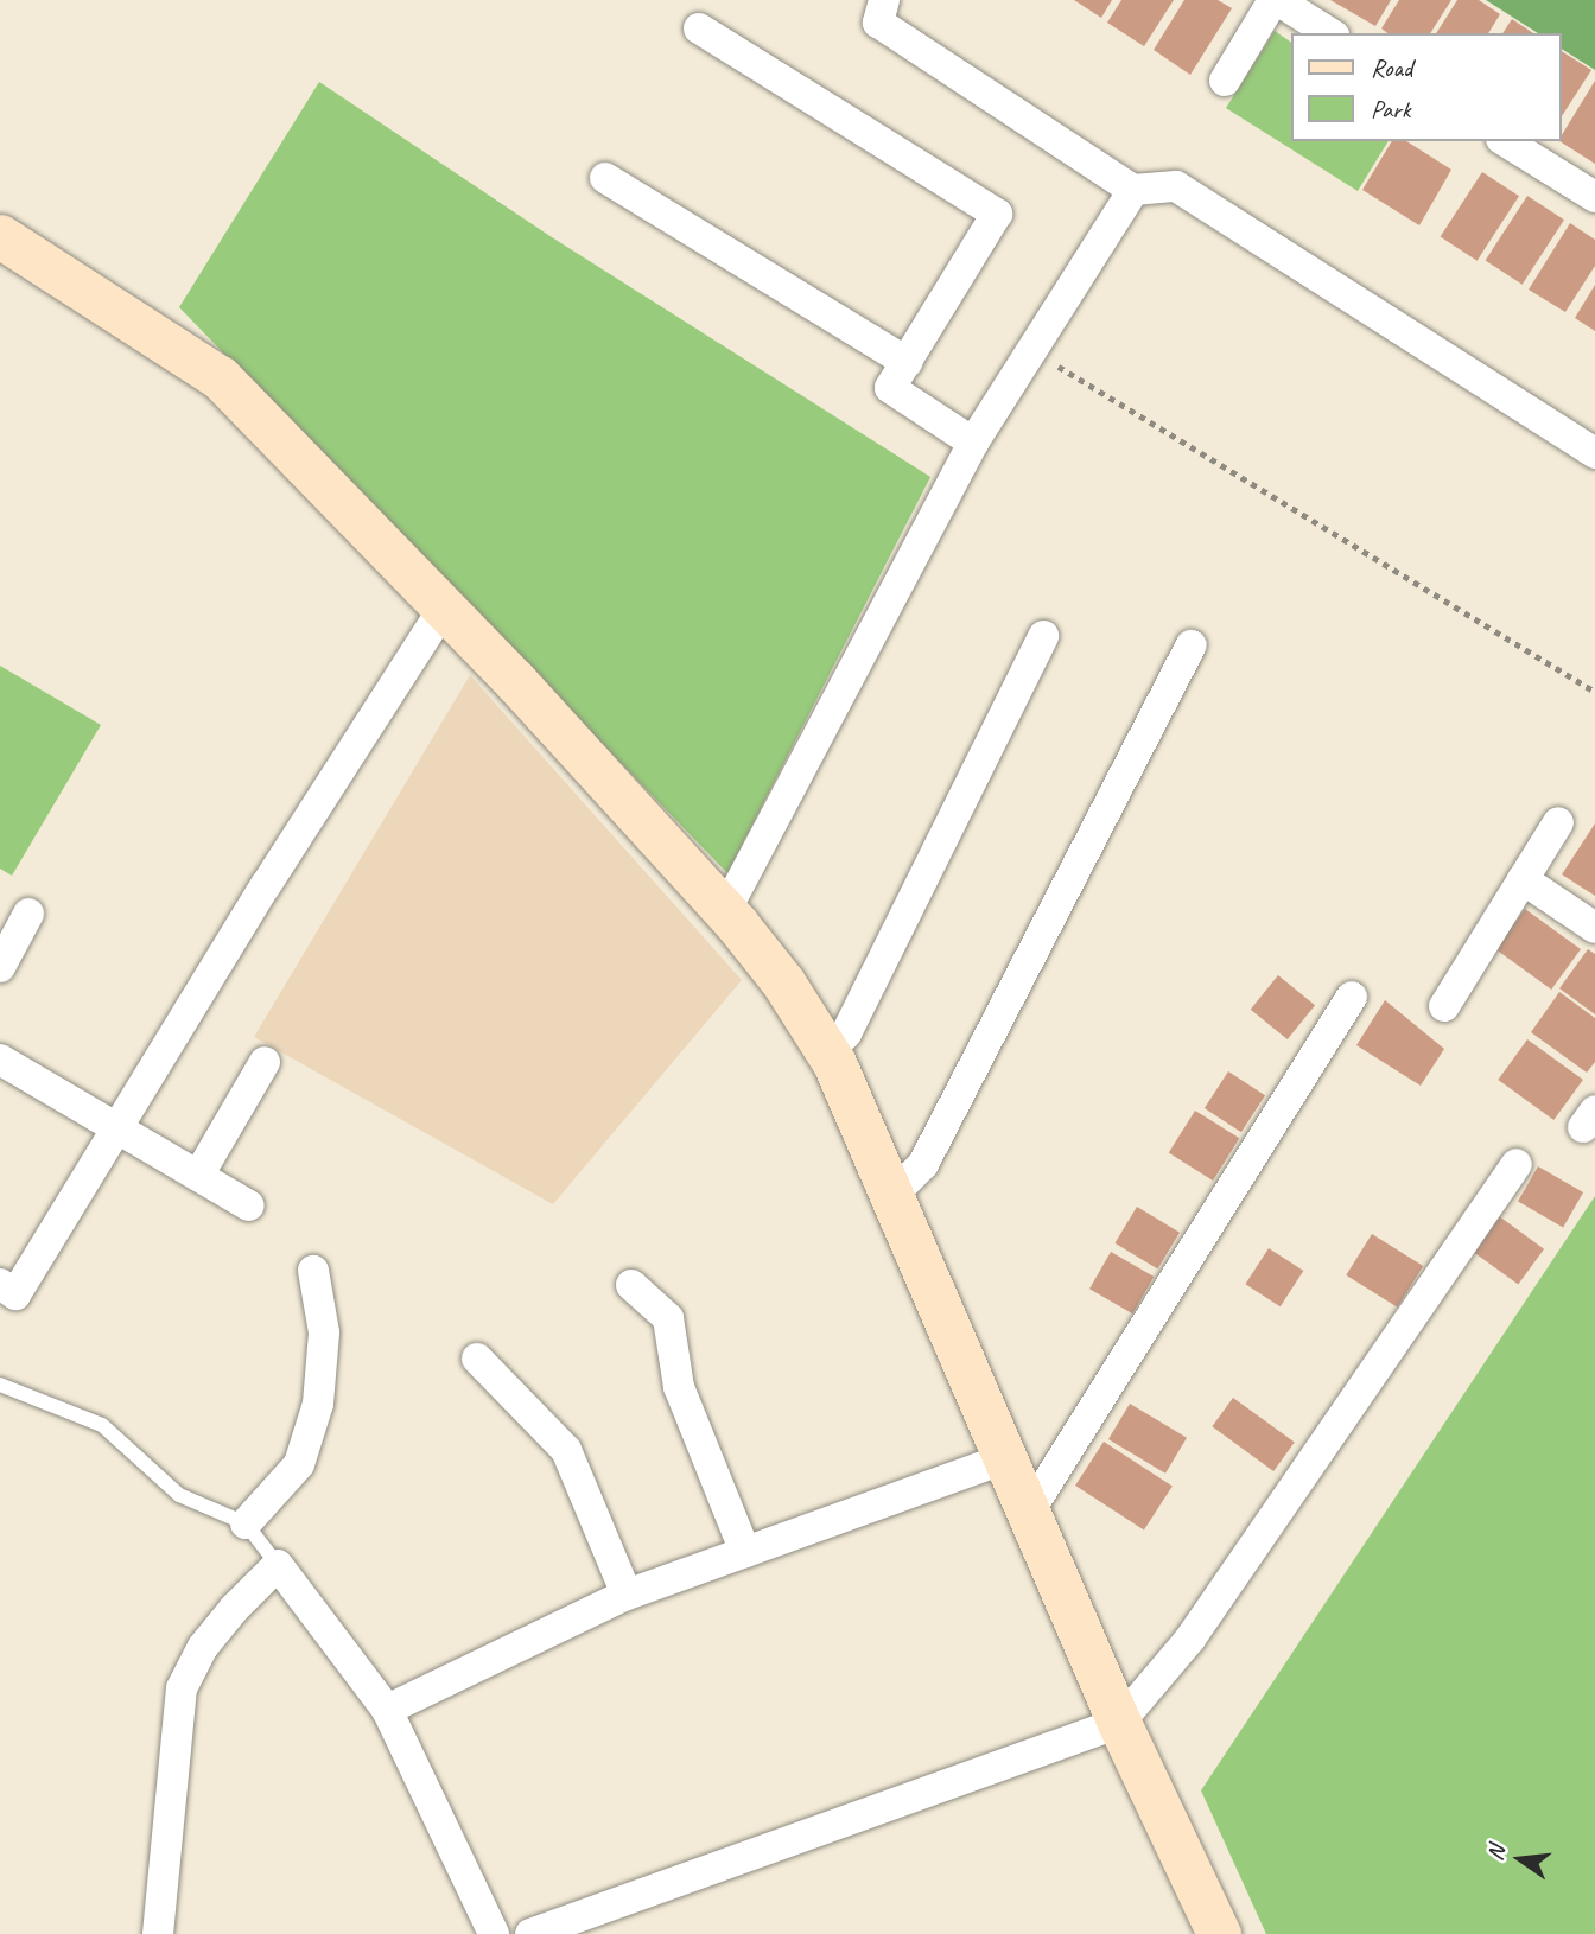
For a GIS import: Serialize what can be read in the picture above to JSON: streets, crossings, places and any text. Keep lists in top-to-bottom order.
{
  "legend": ["Road", "Park"],
  "north": "left"
}
